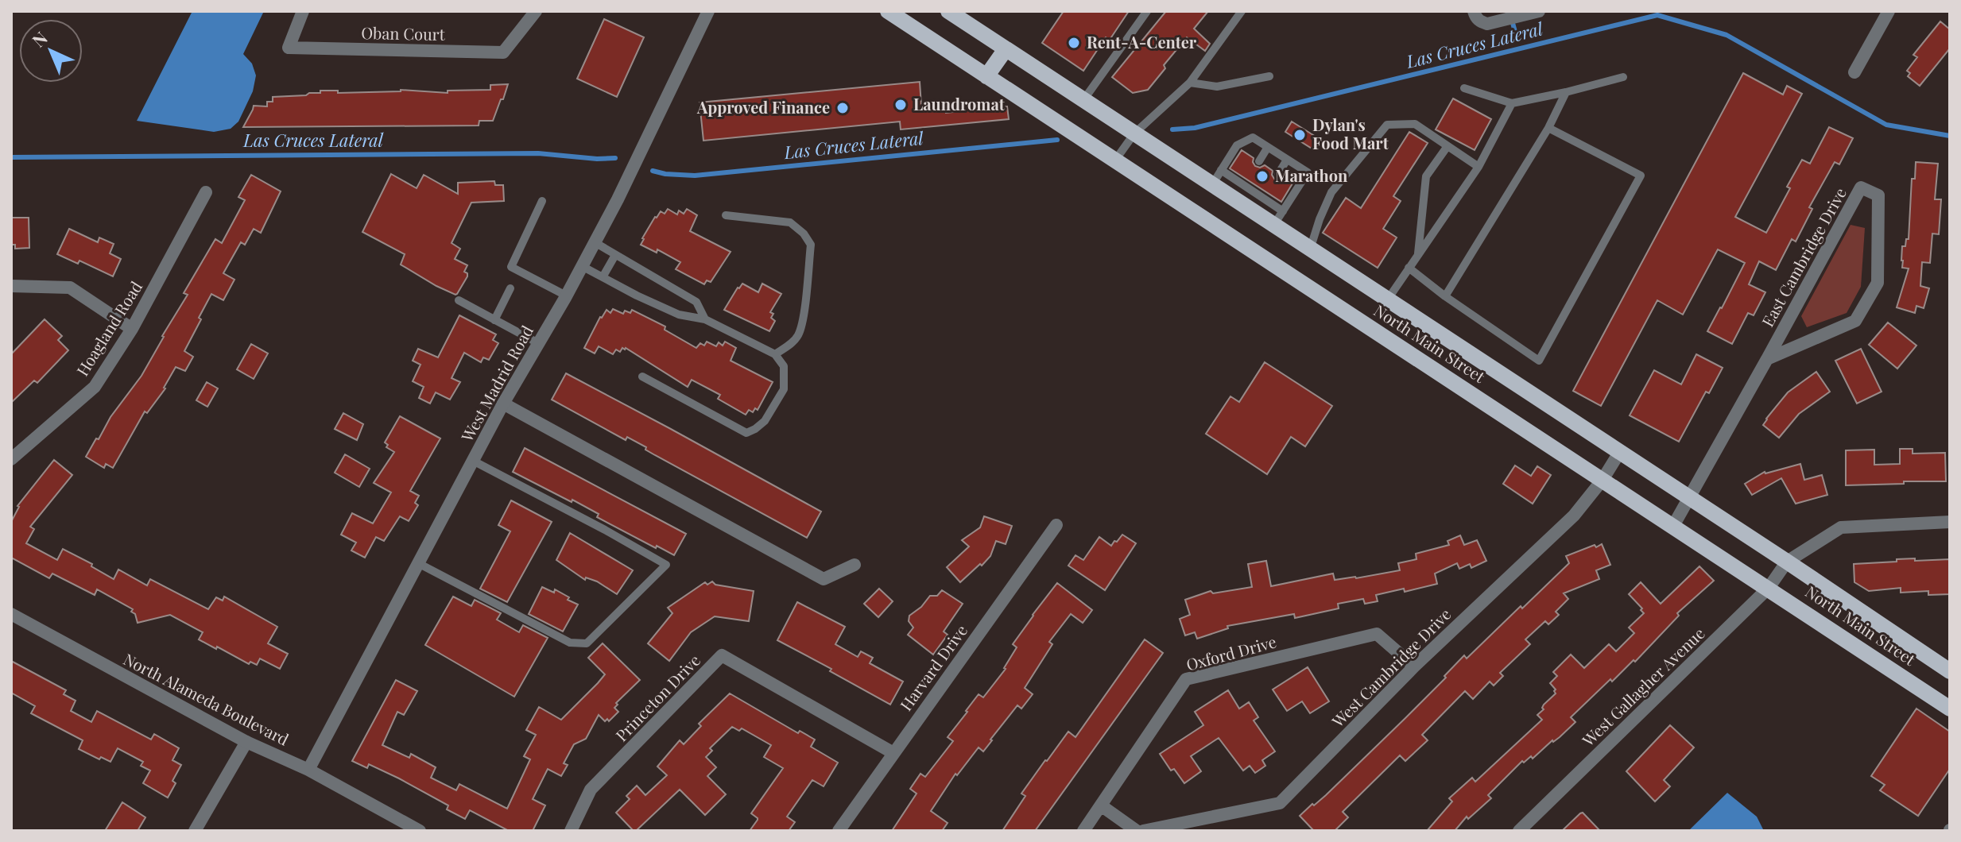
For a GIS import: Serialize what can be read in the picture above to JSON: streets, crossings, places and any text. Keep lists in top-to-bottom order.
{
  "streets": {
    "main road": ["North Main Street"],
    "street": [
      "Oban Court",
      "East Cambridge Drive",
      "Hoagland Road",
      "West Madrid Road",
      "Oxford Drive",
      "Harvard Drive",
      "West Cambridge Drive",
      "West Gallagher Avenue",
      "Princeton Drive",
      "North Alameda Boulevard"
    ]
  },
  "crossings": [
    ["East Cambridge Drive", "North Main Street"],
    ["North Main Street", "West Cambridge Drive"],
    ["North Main Street", "West Gallagher Avenue"],
    ["West Madrid Road", "North Alameda Boulevard"],
    ["Oxford Drive", "West Cambridge Drive"],
    ["Harvard Drive", "Princeton Drive"]
  ],
  "water": ["Las Cruces Lateral"],
  "places": [
    "Rent-A-Center",
    "Laundromat",
    "Approved Finance",
    "Dylan's Food Mart",
    "Marathon"
  ],
  "north": "top left"
}
